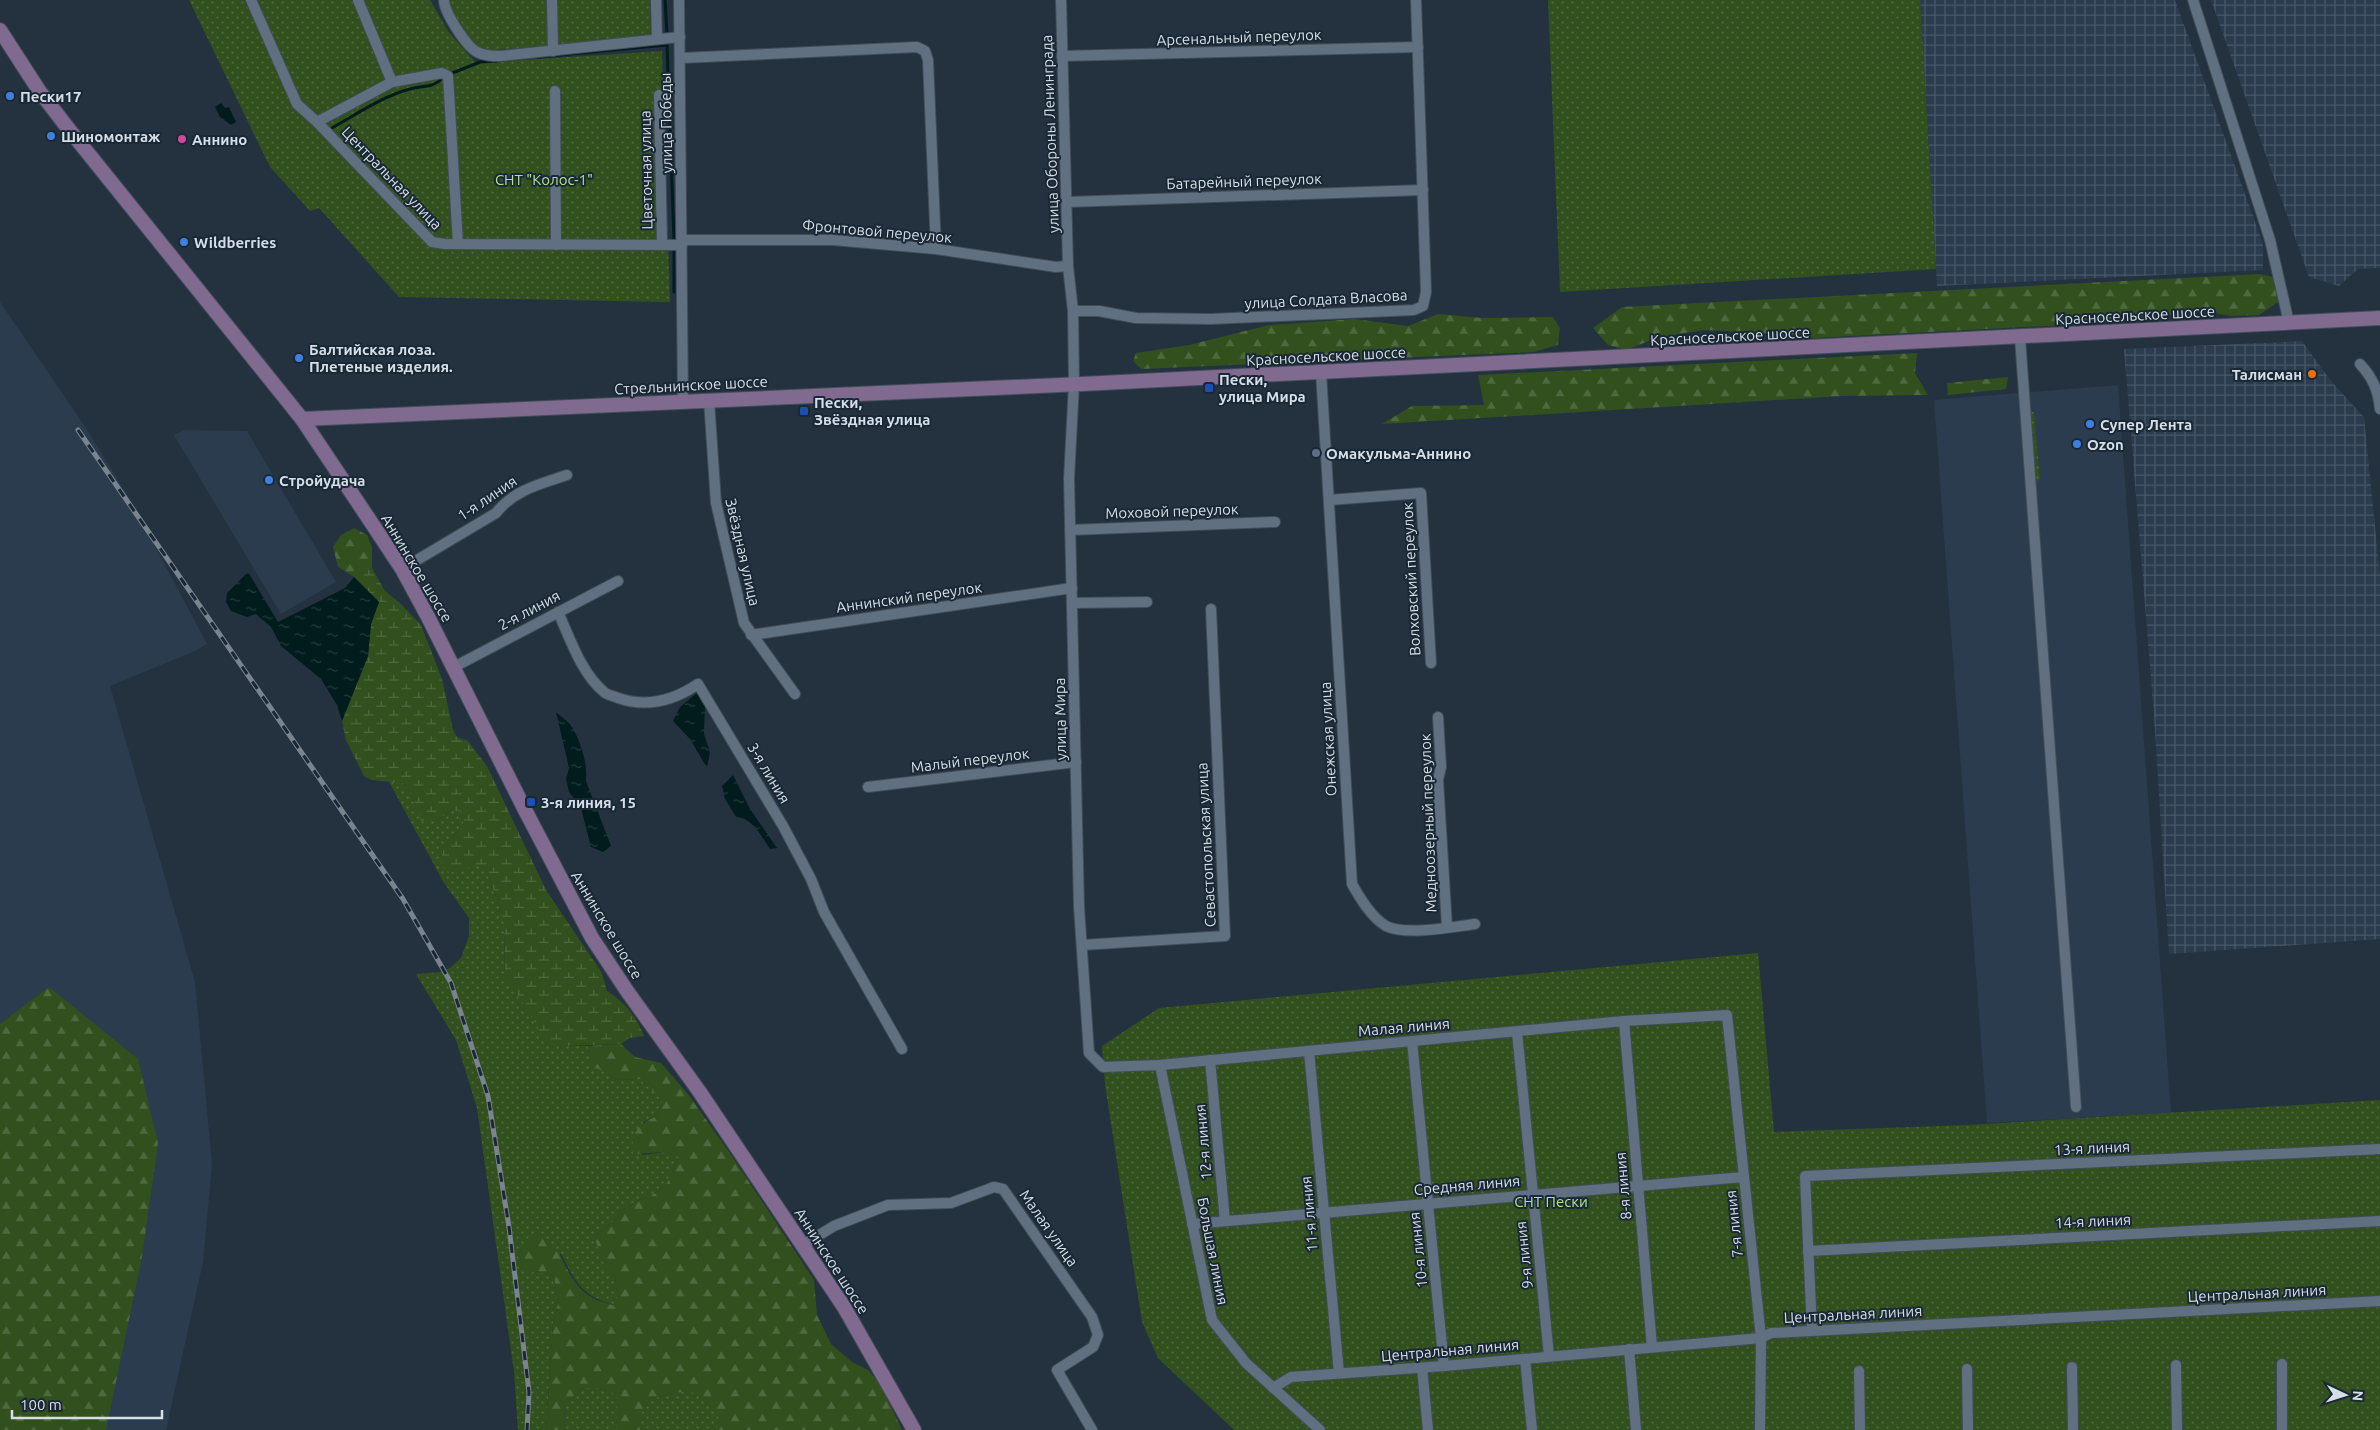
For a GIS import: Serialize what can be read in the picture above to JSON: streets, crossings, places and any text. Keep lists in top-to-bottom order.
{
  "streets": {
    "main road": ["Красносельское шоссе", "Стрельнинское шоссе", "Аннинское шоссе"],
    "street": [
      "Арсенальный переулок",
      "улица Победы",
      "улица Обороны Ленинграда",
      "Цветочная улица",
      "Центральная улица",
      "Батарейный переулок",
      "Фронтовой переулок",
      "улица Солдата Власова",
      "1-я линия",
      "Моховой переулок",
      "Звёздная улица",
      "Волховский переулок",
      "Аннинский переулок",
      "2-я линия",
      "улица Мира",
      "Онежская улица",
      "Малый переулок",
      "3-я линия",
      "Медноозерный переулок",
      "Севастопольская улица",
      "Малая линия",
      "12-я линия",
      "13-я линия",
      "Средняя линия",
      "8-я линия",
      "11-я линия",
      "14-я линия",
      "7-я линия",
      "Малая улица",
      "10-я линия",
      "Большая линия",
      "9-я линия",
      "Центральная линия"
    ]
  },
  "crossings": [
    ["Арсенальный переулок", "улица Обороны Ленинграда"],
    ["Арсенальный переулок", "улица Солдата Власова"],
    ["улица Победы", "Центральная улица"],
    ["улица Победы", "Фронтовой переулок"],
    ["улица Победы", "Стрельнинское шоссе"],
    ["улица Обороны Ленинграда", "Батарейный переулок"],
    ["улица Обороны Ленинграда", "Фронтовой переулок"],
    ["улица Обороны Ленинграда", "улица Солдата Власова"],
    ["улица Обороны Ленинграда", "улица Мира"],
    ["Цветочная улица", "Центральная улица"],
    ["Центральная улица", "Фронтовой переулок"],
    ["Батарейный переулок", "улица Солдата Власова"],
    ["улица Солдата Власова", "улица Мира"],
    ["Красносельское шоссе", "Стрельнинское шоссе"],
    ["Красносельское шоссе", "улица Мира"],
    ["Красносельское шоссе", "Онежская улица"],
    ["Стрельнинское шоссе", "Звёздная улица"],
    ["Стрельнинское шоссе", "Аннинское шоссе"],
    ["Стрельнинское шоссе", "улица Мира"],
    ["1-я линия", "Аннинское шоссе"],
    ["Моховой переулок", "улица Мира"],
    ["Звёздная улица", "Аннинский переулок"],
    ["Аннинское шоссе", "2-я линия"],
    ["Аннинское шоссе", "Малая улица"],
    ["Волховский переулок", "Онежская улица"],
    ["Аннинский переулок", "улица Мира"],
    ["2-я линия", "3-я линия"],
    ["улица Мира", "Малый переулок"],
    ["улица Мира", "Севастопольская улица"],
    ["улица Мира", "Малая линия"],
    ["Онежская улица", "Медноозерный переулок"],
    ["Малая линия", "12-я линия"],
    ["Малая линия", "8-я линия"],
    ["Малая линия", "11-я линия"],
    ["Малая линия", "7-я линия"],
    ["Малая линия", "10-я линия"],
    ["Малая линия", "Большая линия"],
    ["Малая линия", "9-я линия"],
    ["12-я линия", "Средняя линия"],
    ["13-я линия", "14-я линия"],
    ["Средняя линия", "8-я линия"],
    ["Средняя линия", "11-я линия"],
    ["Средняя линия", "7-я линия"],
    ["Средняя линия", "10-я линия"],
    ["Средняя линия", "Большая линия"],
    ["Средняя линия", "9-я линия"],
    ["8-я линия", "Центральная линия"],
    ["11-я линия", "Центральная линия"],
    ["7-я линия", "Центральная линия"],
    ["10-я линия", "Центральная линия"],
    ["Большая линия", "Центральная линия"],
    ["9-я линия", "Центральная линия"]
  ],
  "parks": ["СНТ \"Колос-1\"", "СНТ Пески"],
  "places": {
    "other": [
      "Пески17",
      "Шиномонтаж",
      "Аннино",
      "Wildberries",
      "Балтийская лоза. Плетеные изделия.",
      "Талисман",
      "Супер Лента",
      "Ozon",
      "Омакульма-Аннино",
      "Стройудача"
    ],
    "transit": ["Пески, улица Мира", "Пески, Звёздная улица", "3-я линия, 15"]
  },
  "scale_bar": "100 m",
  "north": "right"
}
